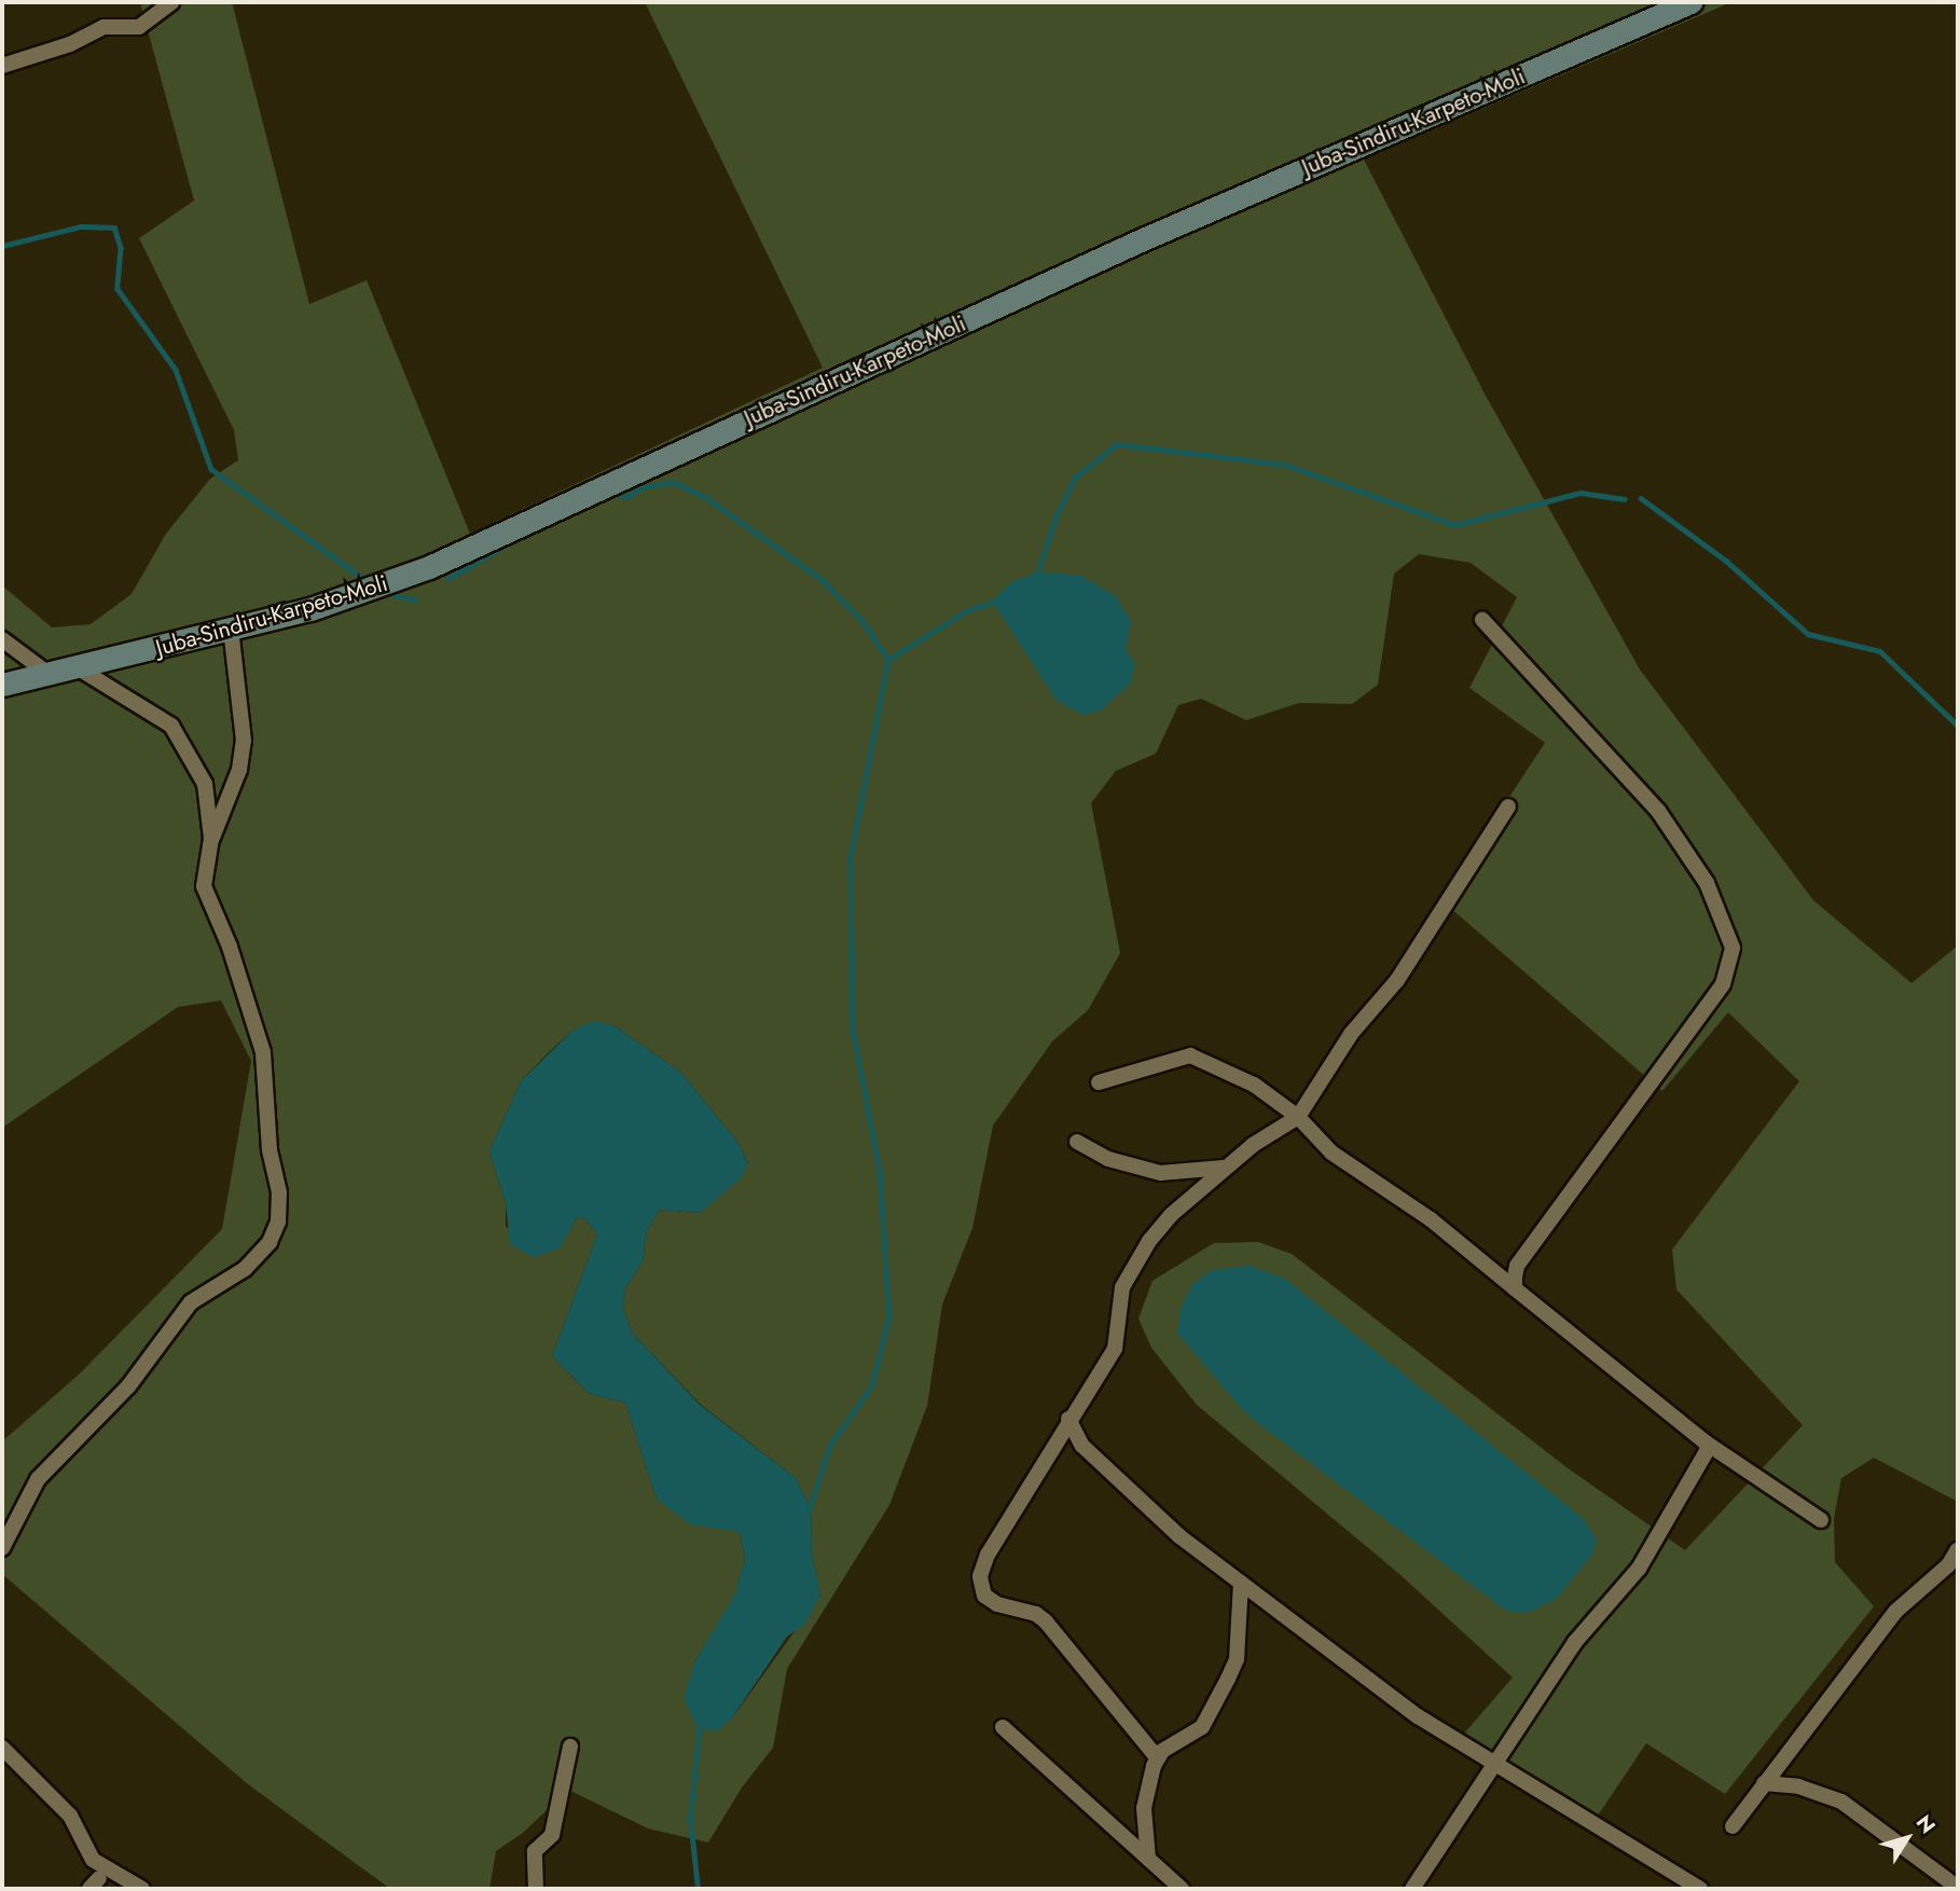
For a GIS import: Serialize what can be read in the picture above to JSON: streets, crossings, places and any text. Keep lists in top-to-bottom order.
{
  "streets": {
    "main road": ["Juba-Sindiru-Karpeto-Moli"]
  },
  "north": "top right"
}
